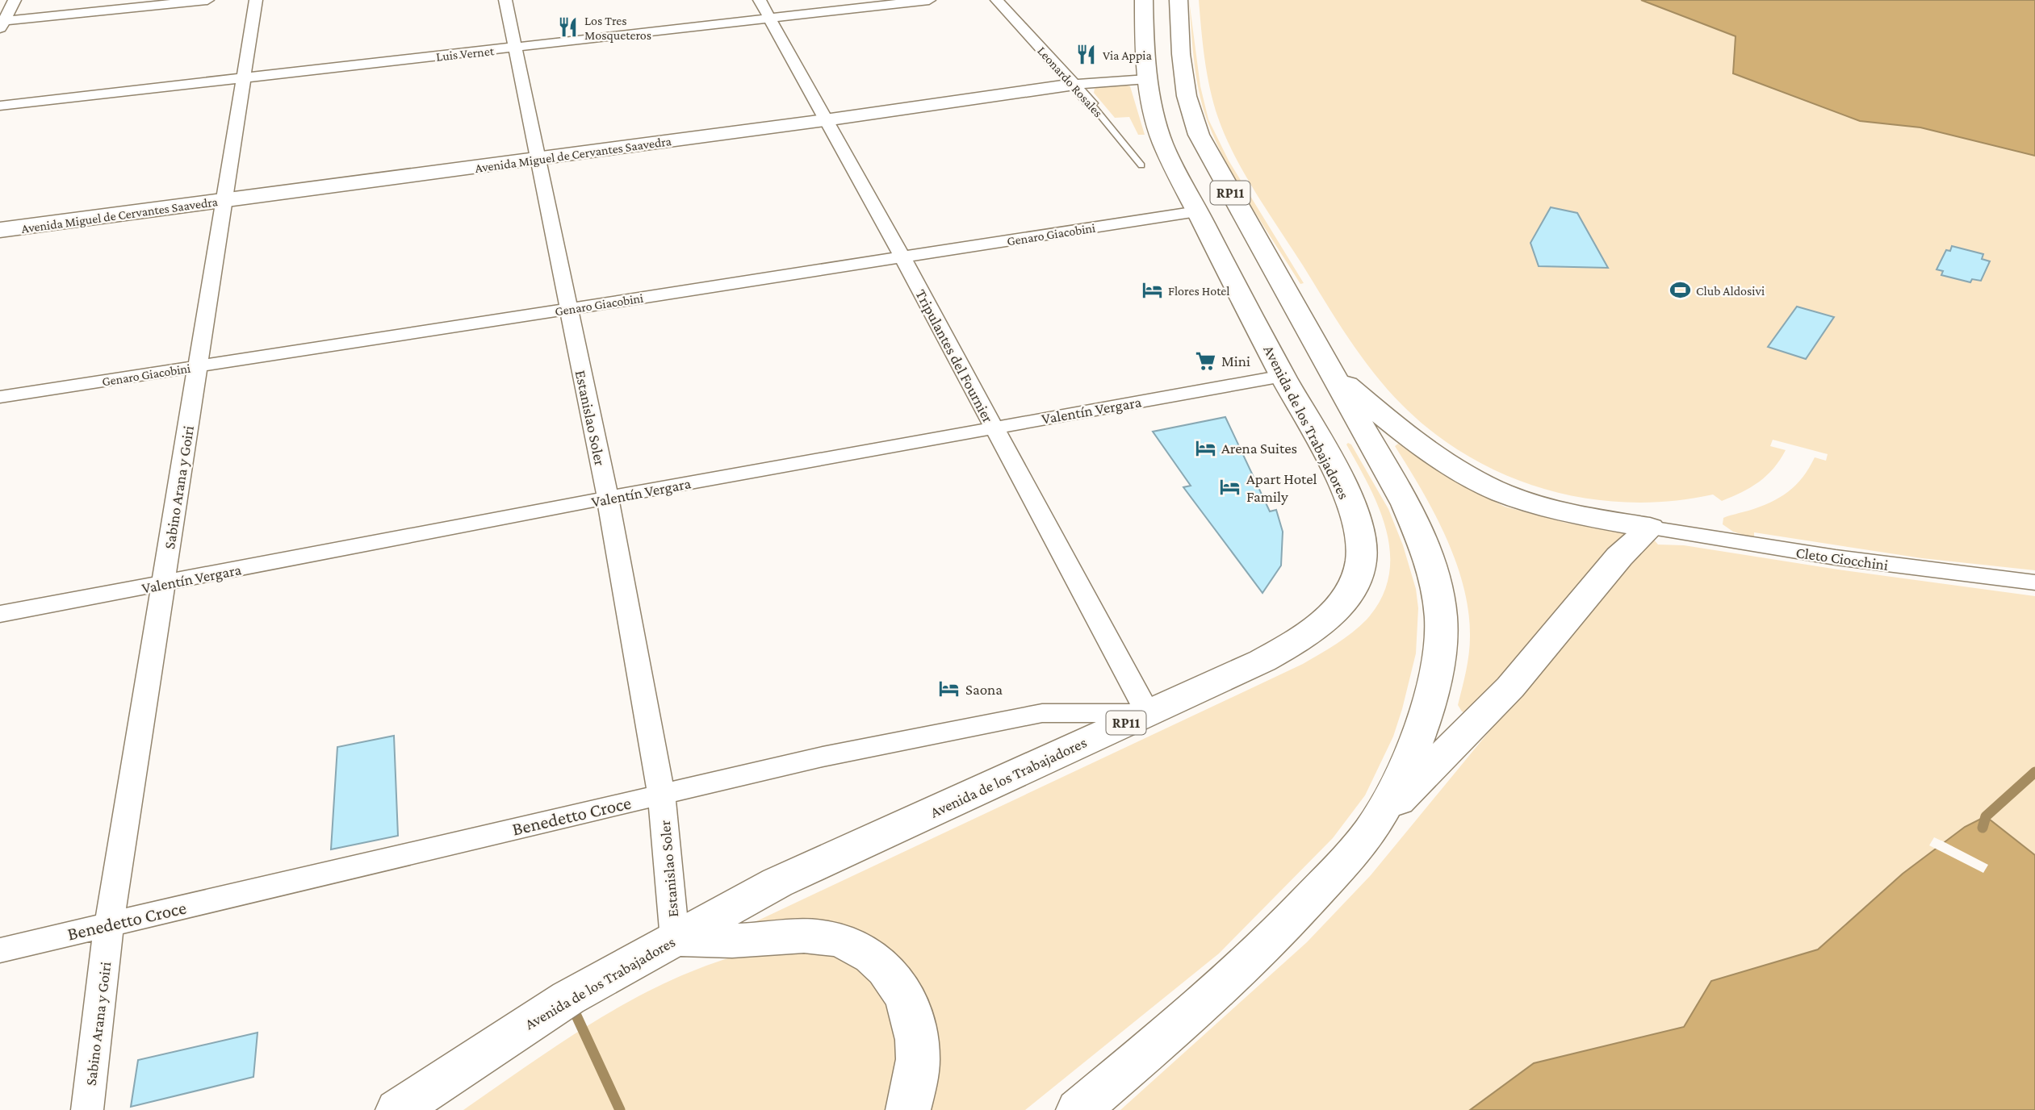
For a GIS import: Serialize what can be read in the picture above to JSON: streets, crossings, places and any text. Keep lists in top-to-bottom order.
{
  "streets": {
    "main road": ["Avenida Miguel de Cervantes Saavedra", "RP11", "Avenida de los Trabajadores"],
    "street": [
      "Luis Vernet",
      "Leonardo Rosales",
      "Genaro Giacobini",
      "Tripulantes del Fournier",
      "Valentín Vergara",
      "Estanislao Soler",
      "Sabino Arana y Goiri",
      "Cleto Ciocchini",
      "Benedetto Croce"
    ]
  },
  "crossings": [
    ["Luis Vernet", "Tripulantes del Fournier"],
    ["Luis Vernet", "Estanislao Soler"],
    ["Luis Vernet", "Sabino Arana y Goiri"],
    ["Leonardo Rosales", "Avenida Miguel de Cervantes Saavedra"],
    ["Avenida Miguel de Cervantes Saavedra", "Tripulantes del Fournier"],
    ["Avenida Miguel de Cervantes Saavedra", "Estanislao Soler"],
    ["Avenida Miguel de Cervantes Saavedra", "Avenida de los Trabajadores"],
    ["Avenida Miguel de Cervantes Saavedra", "Sabino Arana y Goiri"],
    ["Genaro Giacobini", "Tripulantes del Fournier"],
    ["Genaro Giacobini", "Estanislao Soler"],
    ["Genaro Giacobini", "Avenida de los Trabajadores"],
    ["Genaro Giacobini", "Sabino Arana y Goiri"],
    ["Tripulantes del Fournier", "Valentín Vergara"],
    ["Tripulantes del Fournier", "Avenida de los Trabajadores"],
    ["Tripulantes del Fournier", "Benedetto Croce"],
    ["Valentín Vergara", "Estanislao Soler"],
    ["Valentín Vergara", "Avenida de los Trabajadores"],
    ["Valentín Vergara", "Sabino Arana y Goiri"],
    ["Estanislao Soler", "Avenida de los Trabajadores"],
    ["Estanislao Soler", "Benedetto Croce"],
    ["Avenida de los Trabajadores", "Benedetto Croce"],
    ["Sabino Arana y Goiri", "Benedetto Croce"]
  ],
  "places": {
    "restaurant": ["Los Tres Mosqueteros", "Via Appia"],
    "hotel": [
      "Flores Hotel",
      "Arena Suites",
      "Apart Hotel Family",
      "Saona"
    ],
    "sports": ["Club Aldosivi"],
    "supermarket": ["Mini"]
  }
}
